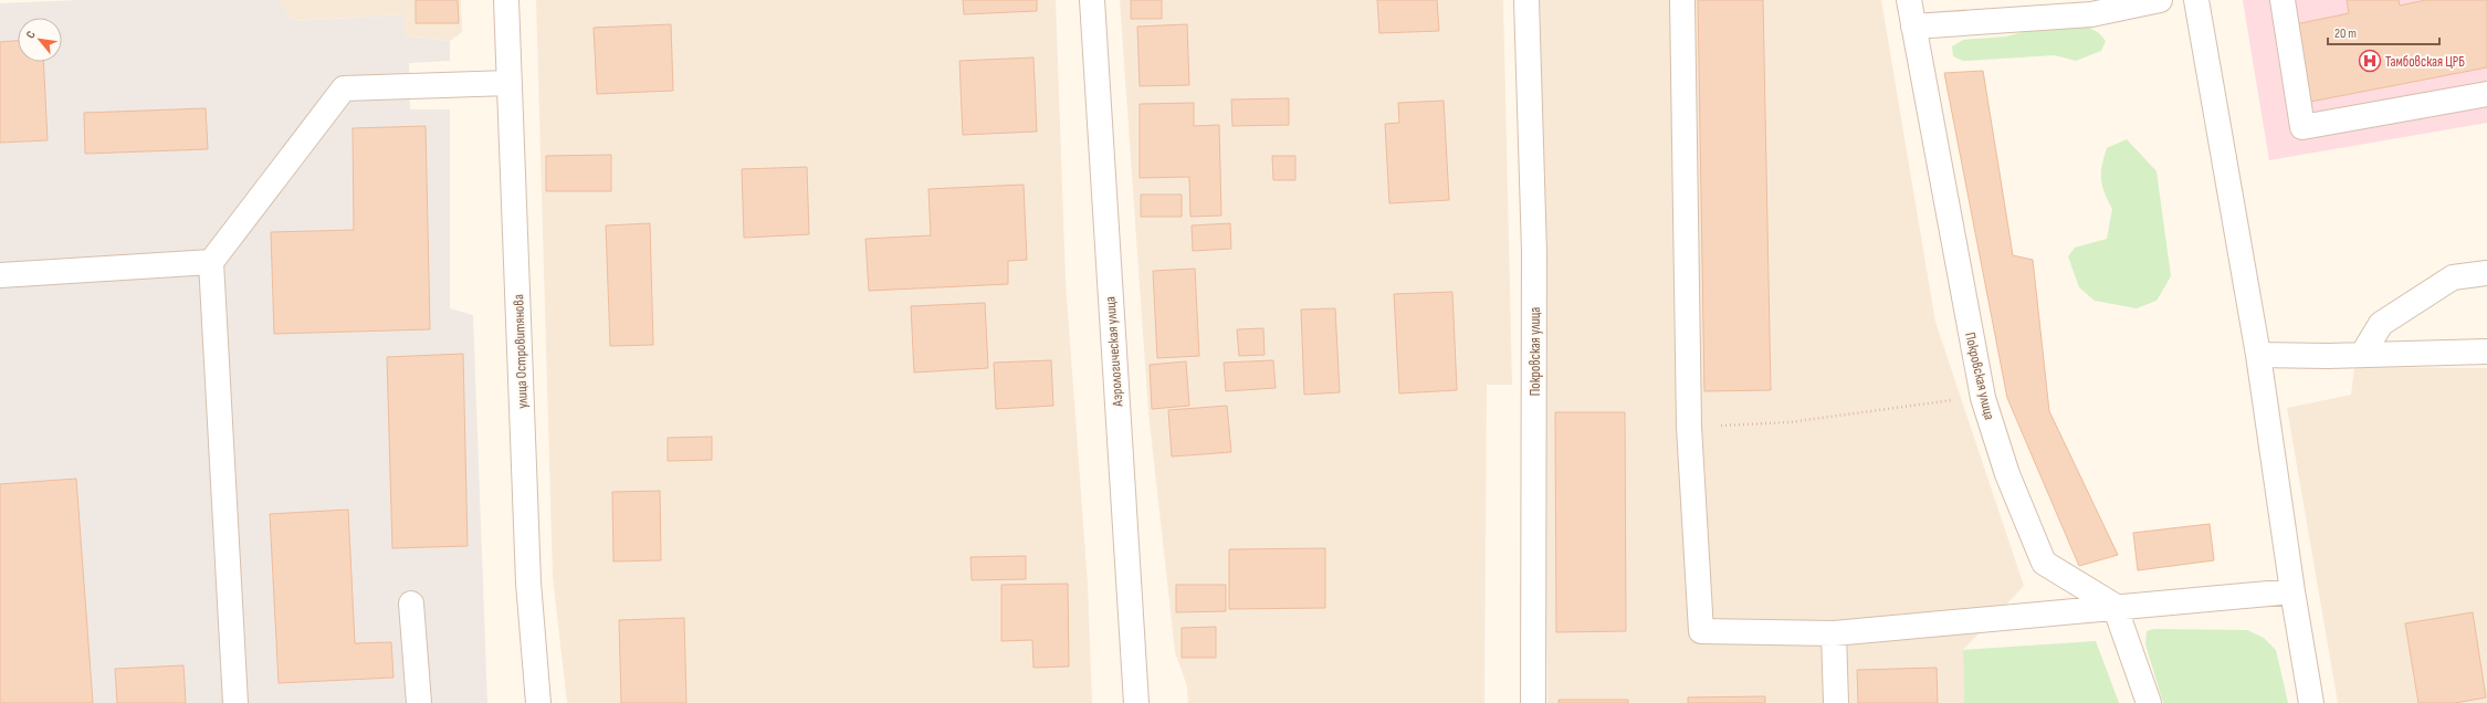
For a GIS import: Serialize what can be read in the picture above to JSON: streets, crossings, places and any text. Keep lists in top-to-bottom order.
{
  "streets": {
    "street": ["улица Островитянова", "Аэрологическая улица", "Покровская улица"]
  },
  "places": {
    "hospital": ["Тамбовская ЦРБ"]
  },
  "scale_bar": "20 m",
  "north": "top left"
}
